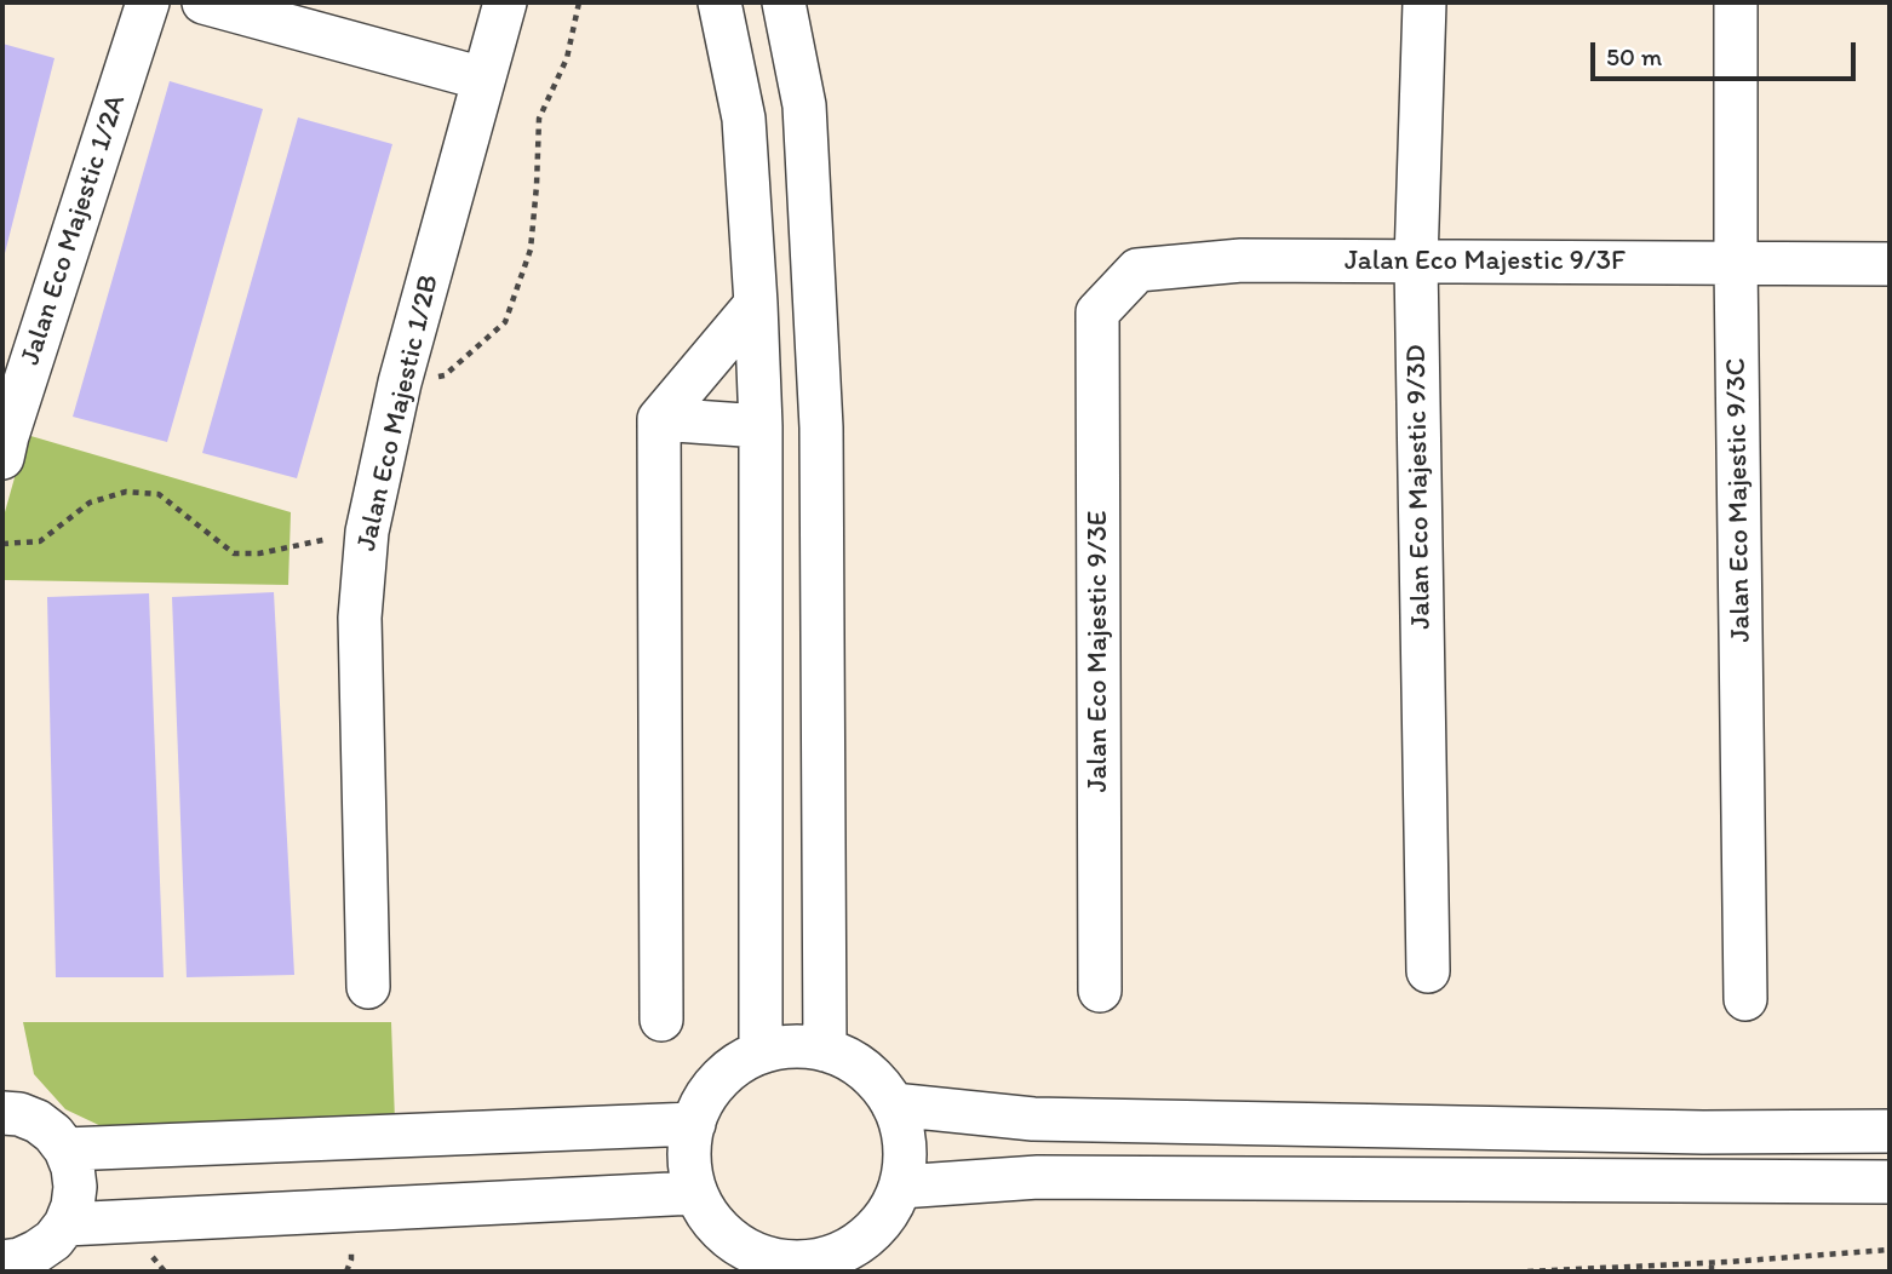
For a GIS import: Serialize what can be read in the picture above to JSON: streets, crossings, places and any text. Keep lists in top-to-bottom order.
{
  "streets": {
    "street": [
      "Jalan Eco Majestic 1/2A",
      "Jalan Eco Majestic 9/3F",
      "Jalan Eco Majestic 1/2B",
      "Jalan Eco Majestic 9/3D",
      "Jalan Eco Majestic 9/3C",
      "Jalan Eco Majestic 9/3E"
    ]
  },
  "crossings": [
    ["Jalan Eco Majestic 9/3F", "Jalan Eco Majestic 9/3D"],
    ["Jalan Eco Majestic 9/3F", "Jalan Eco Majestic 9/3C"],
    ["Jalan Eco Majestic 9/3F", "Jalan Eco Majestic 9/3E"]
  ],
  "scale_bar": "50 m"
}
